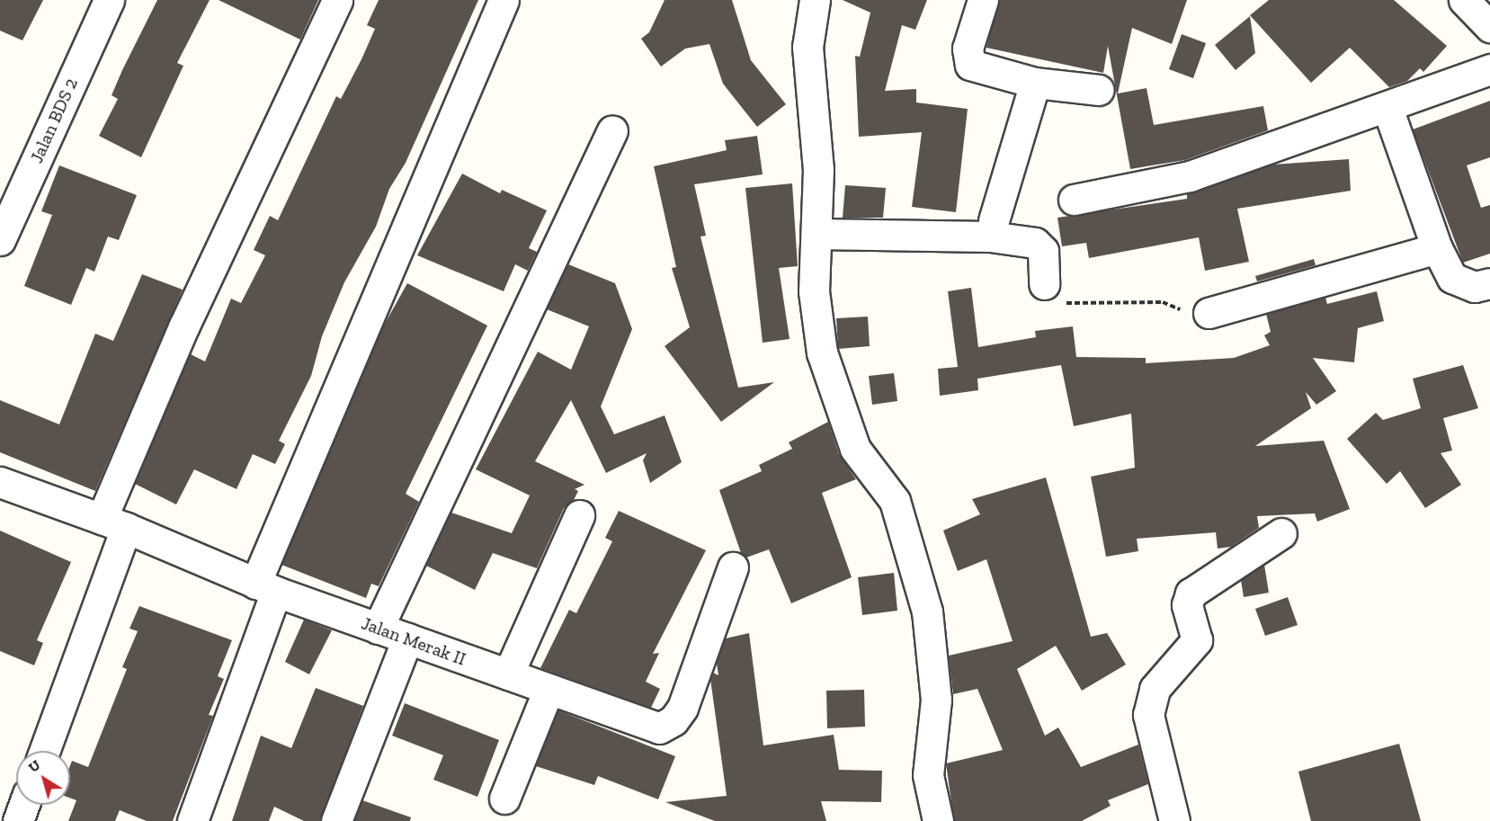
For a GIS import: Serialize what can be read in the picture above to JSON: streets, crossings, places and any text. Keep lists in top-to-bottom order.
{
  "streets": {
    "street": ["Jalan BDS 2", "Jalan Merak II"]
  },
  "north": "top left"
}
